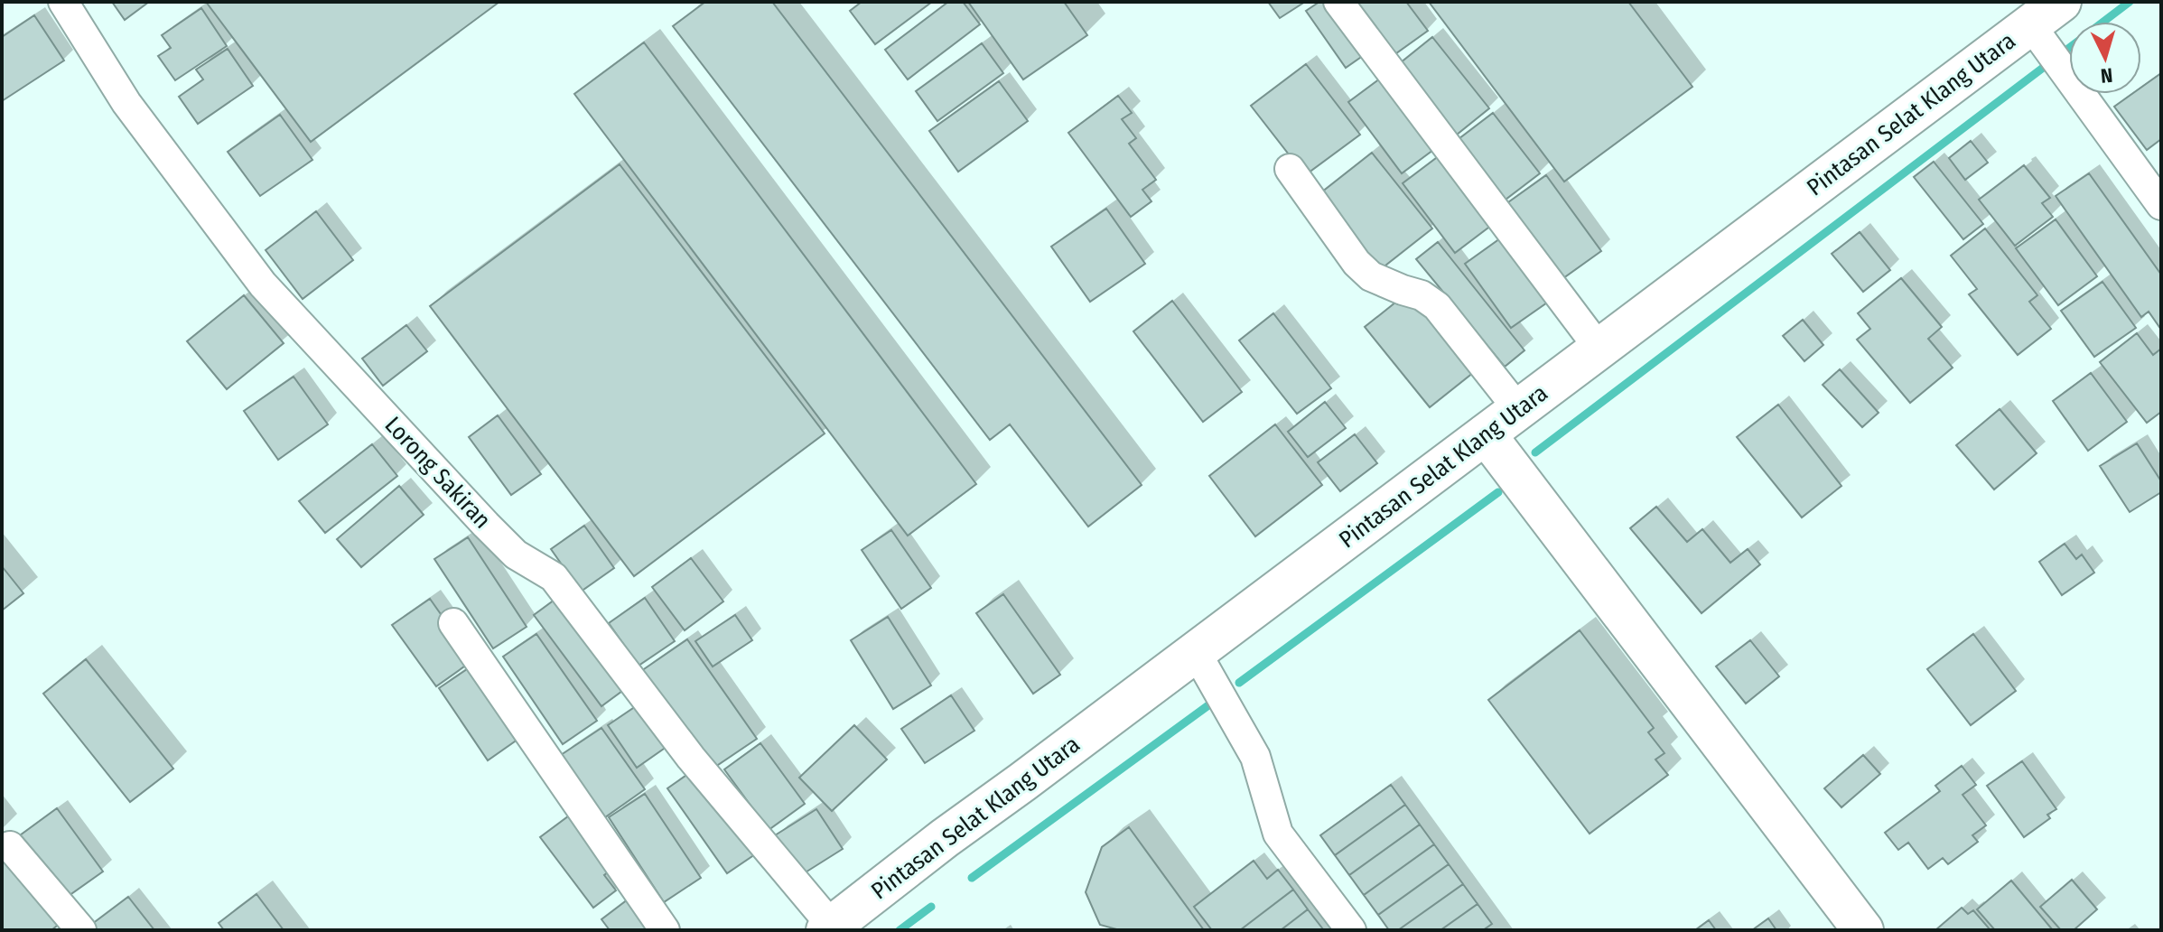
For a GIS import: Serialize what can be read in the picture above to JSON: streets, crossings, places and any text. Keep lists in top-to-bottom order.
{
  "streets": {
    "main road": ["Pintasan Selat Klang Utara"],
    "street": ["Lorong Sakiran"]
  },
  "crossings": [
    ["Pintasan Selat Klang Utara", "Lorong Sakiran"]
  ],
  "north": "bottom"
}
